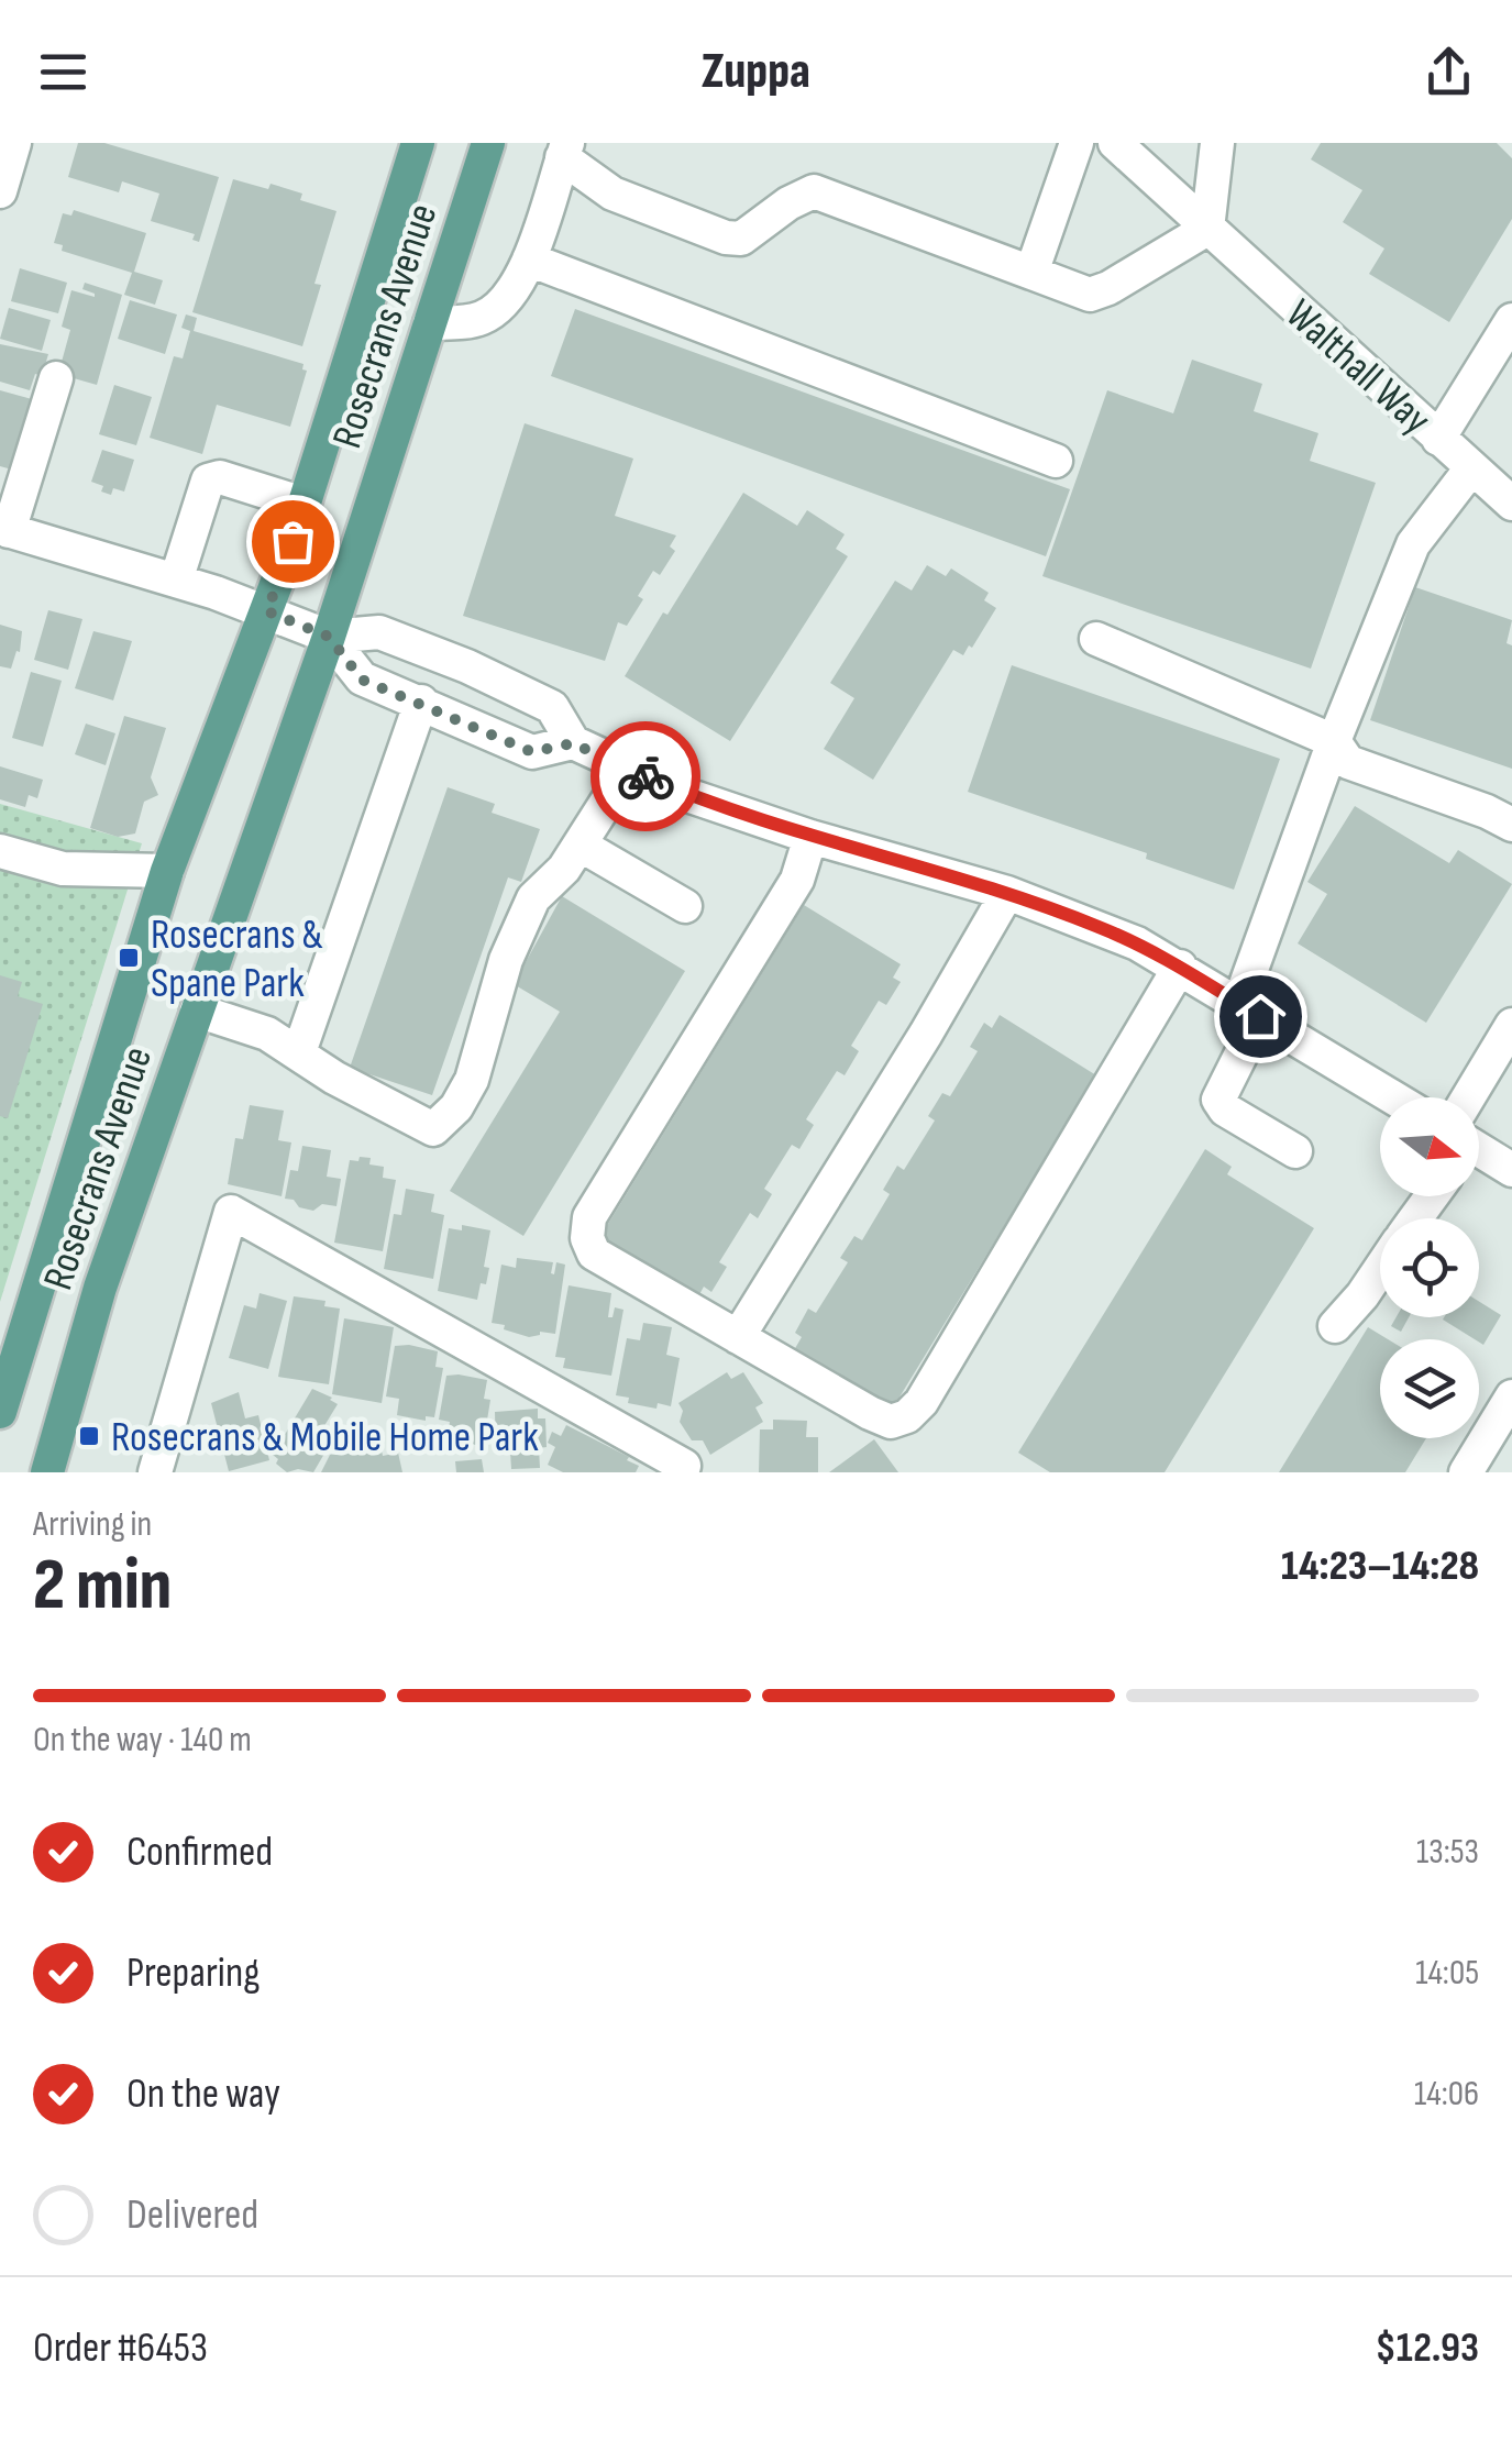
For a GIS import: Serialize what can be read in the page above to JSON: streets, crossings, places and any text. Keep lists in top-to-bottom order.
{
  "streets": {
    "main road": ["Rosecrans Avenue"],
    "street": ["Walthall Way"]
  },
  "places": {
    "transit": ["Rosecrans & Spane Park", "Rosecrans & Mobile Home Park"]
  },
  "north": "right",
  "page": {
    "header": "Zuppa",
    "heading": ["2 min", "Arriving in", "14:23–14:28"],
    "panel": ["Order #6453", "$12.93"],
    "bar": "On the way · 140 m",
    "list": [
      ["Confirmed", "13:53"],
      ["Preparing", "14:05"],
      ["On the way", "14:06"],
      "Delivered"
    ]
  }
}
